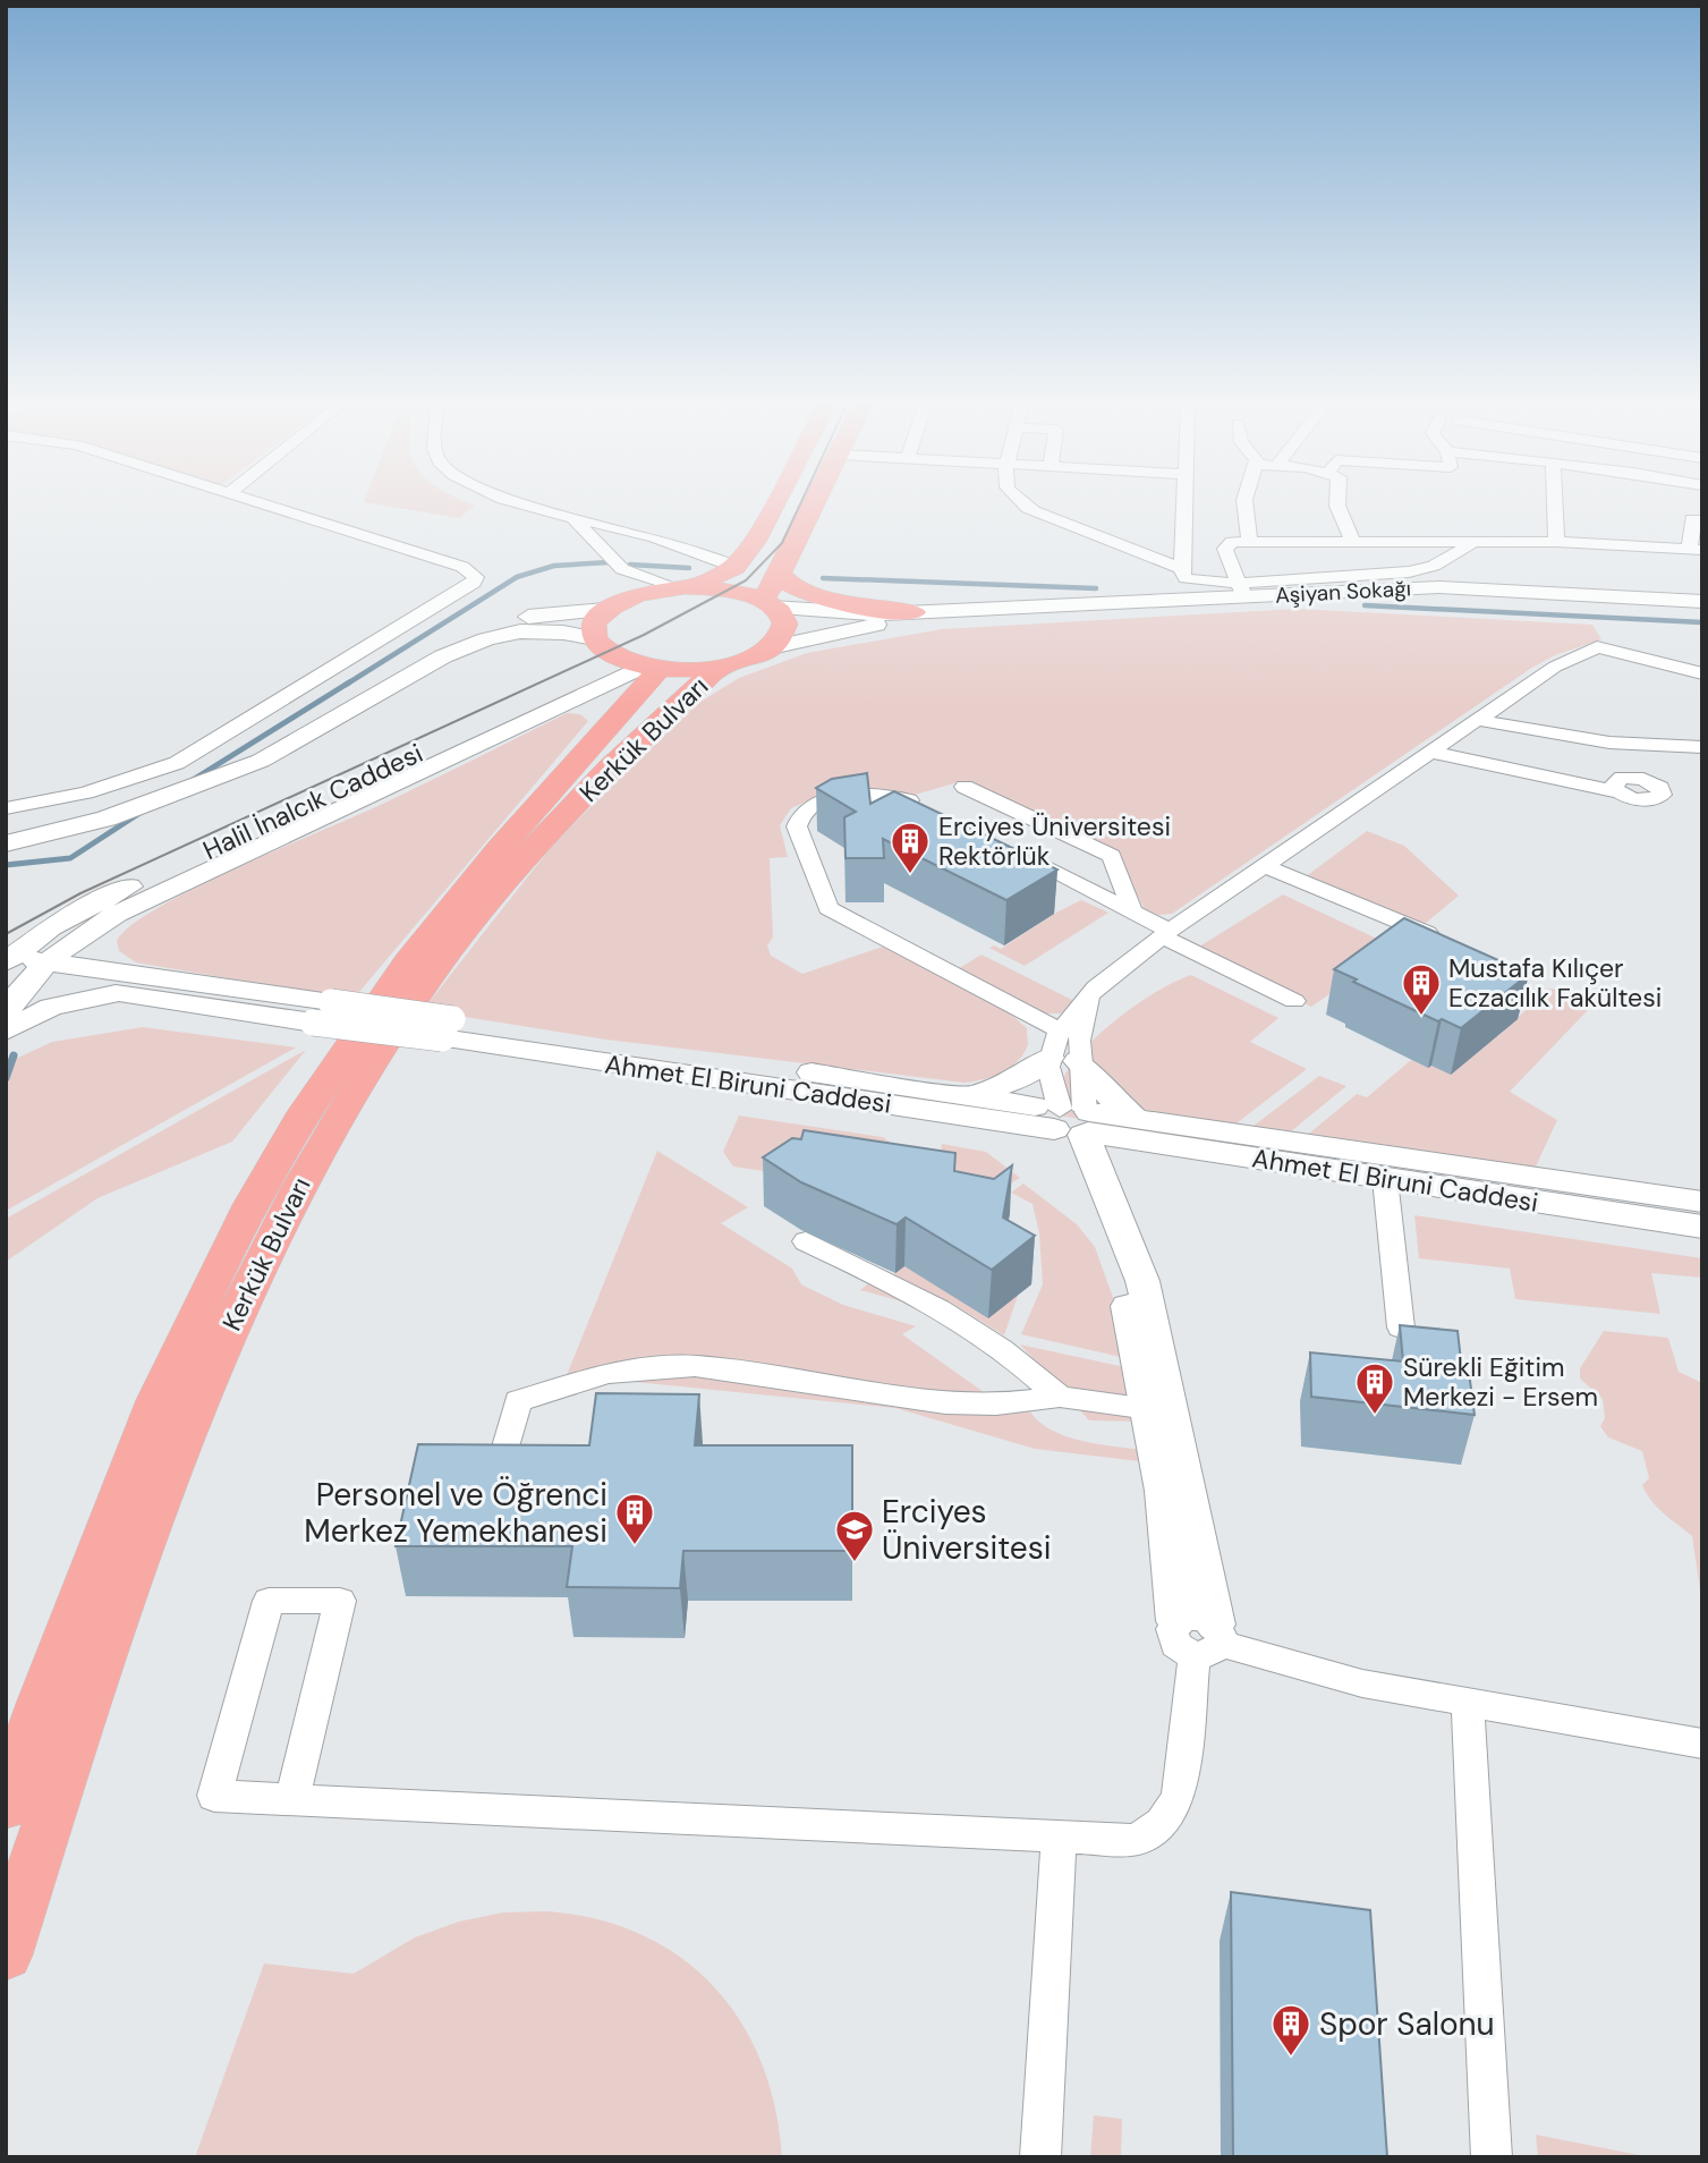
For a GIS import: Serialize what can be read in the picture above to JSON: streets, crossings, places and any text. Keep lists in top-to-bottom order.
{
  "streets": {
    "main road": ["Kerkük Bulvarı"],
    "street": ["Aşiyan Sokağı", "Halil İnalcık Caddesi", "Ahmet El Biruni Caddesi"]
  },
  "crossings": [
    ["Kerkük Bulvarı", "Halil İnalcık Caddesi"]
  ],
  "places": {
    "building": [
      "Erciyes Üniversitesi Rektörlük",
      "Mustafa Kılıçer Eczacılık Fakültesi",
      "Sürekli Eğitim Merkezi - Ersem",
      "Personel ve Öğrenci Merkez Yemekhanesi",
      "Spor Salonu"
    ],
    "school or university": ["Erciyes Üniversitesi"]
  }
}
